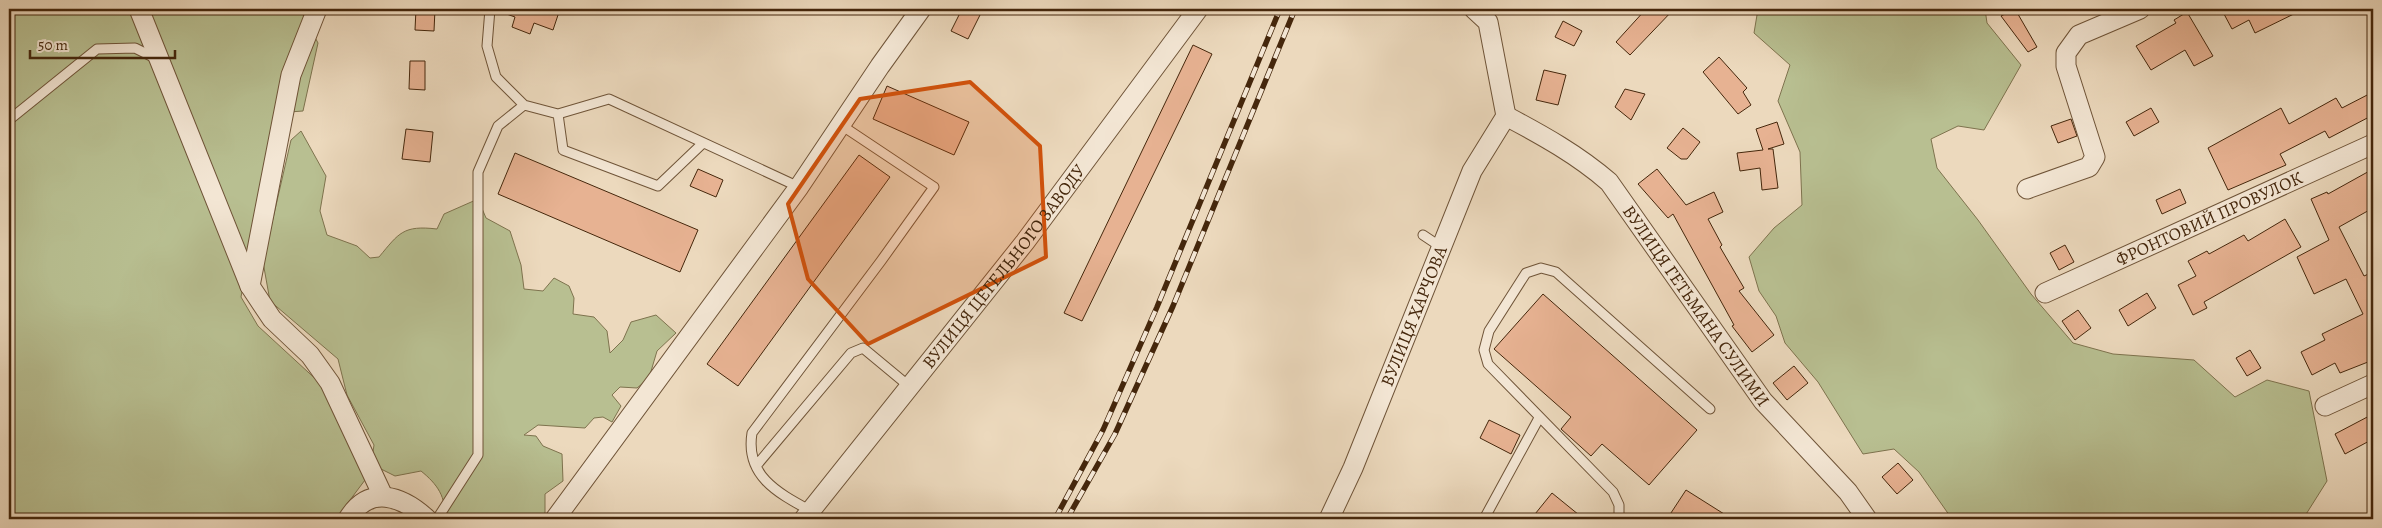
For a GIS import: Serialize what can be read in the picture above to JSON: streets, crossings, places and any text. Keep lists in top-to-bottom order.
{
  "streets": {
    "street": [
      "ФРОНТОВИЙ ПРОВУЛОК",
      "ВУЛИЦЯ ЦЕГЕЛЬНОГО ЗАВОДУ",
      "ВУЛИЦЯ ГЕТЬМАНА СУЛИМИ",
      "ВУЛИЦЯ ХАРЧОВА"
    ]
  },
  "crossings": [
    ["ВУЛИЦЯ ГЕТЬМАНА СУЛИМИ", "ВУЛИЦЯ ХАРЧОВА"]
  ],
  "scale_bar": "50 m"
}
